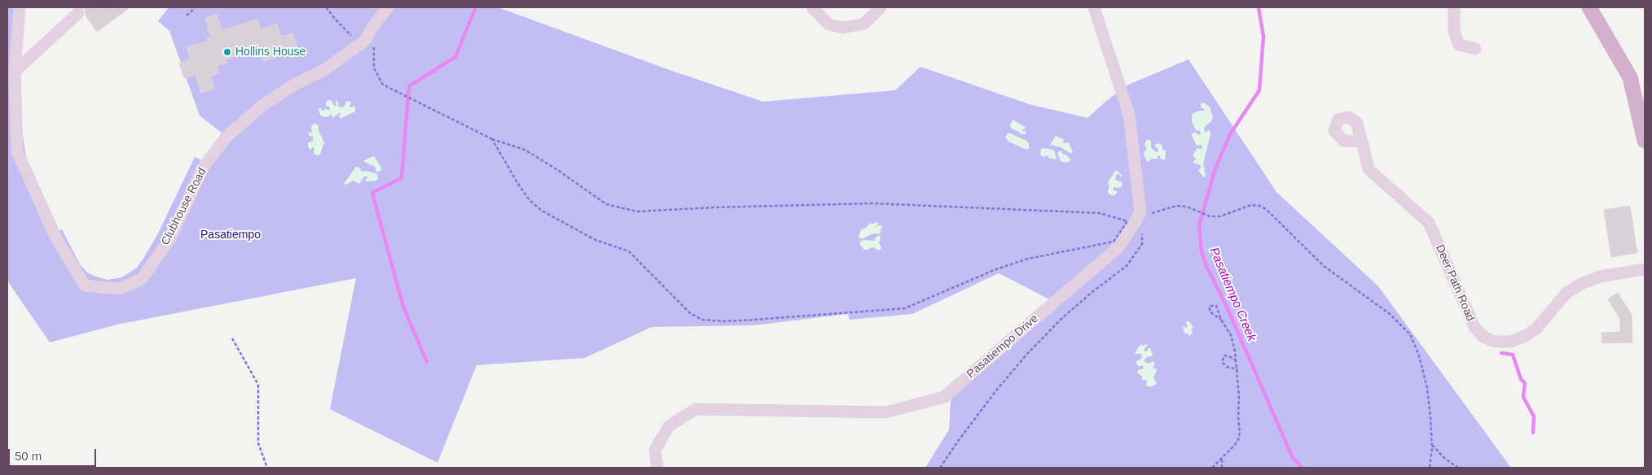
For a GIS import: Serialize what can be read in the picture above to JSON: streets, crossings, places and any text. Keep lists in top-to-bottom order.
{
  "streets": {
    "street": ["Clubhouse Road", "Deer Path Road", "Pasatiempo Drive"]
  },
  "water": ["Pasatiempo Creek"],
  "parks": ["Pasatiempo"],
  "places": ["Hollins House"],
  "scale_bar": "50 m"
}
